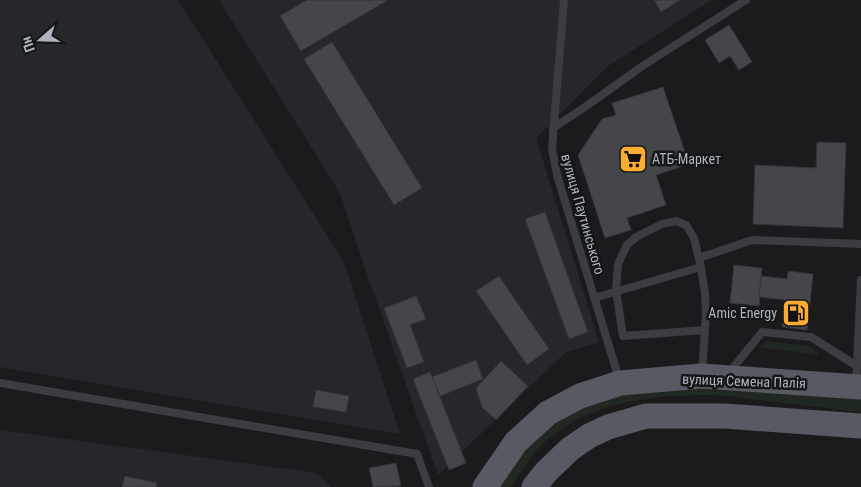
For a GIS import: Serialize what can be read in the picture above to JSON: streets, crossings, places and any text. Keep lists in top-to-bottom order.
{
  "streets": {
    "main road": ["вулиця Семена Палія"],
    "lane": ["вулиця Паутинського"]
  },
  "crossings": [
    ["вулиця Паутинського", "вулиця Семена Палія"]
  ],
  "places": {
    "supermarket": ["АТБ-Маркет"],
    "fuel station": ["Amic Energy"]
  },
  "north": "left"
}
